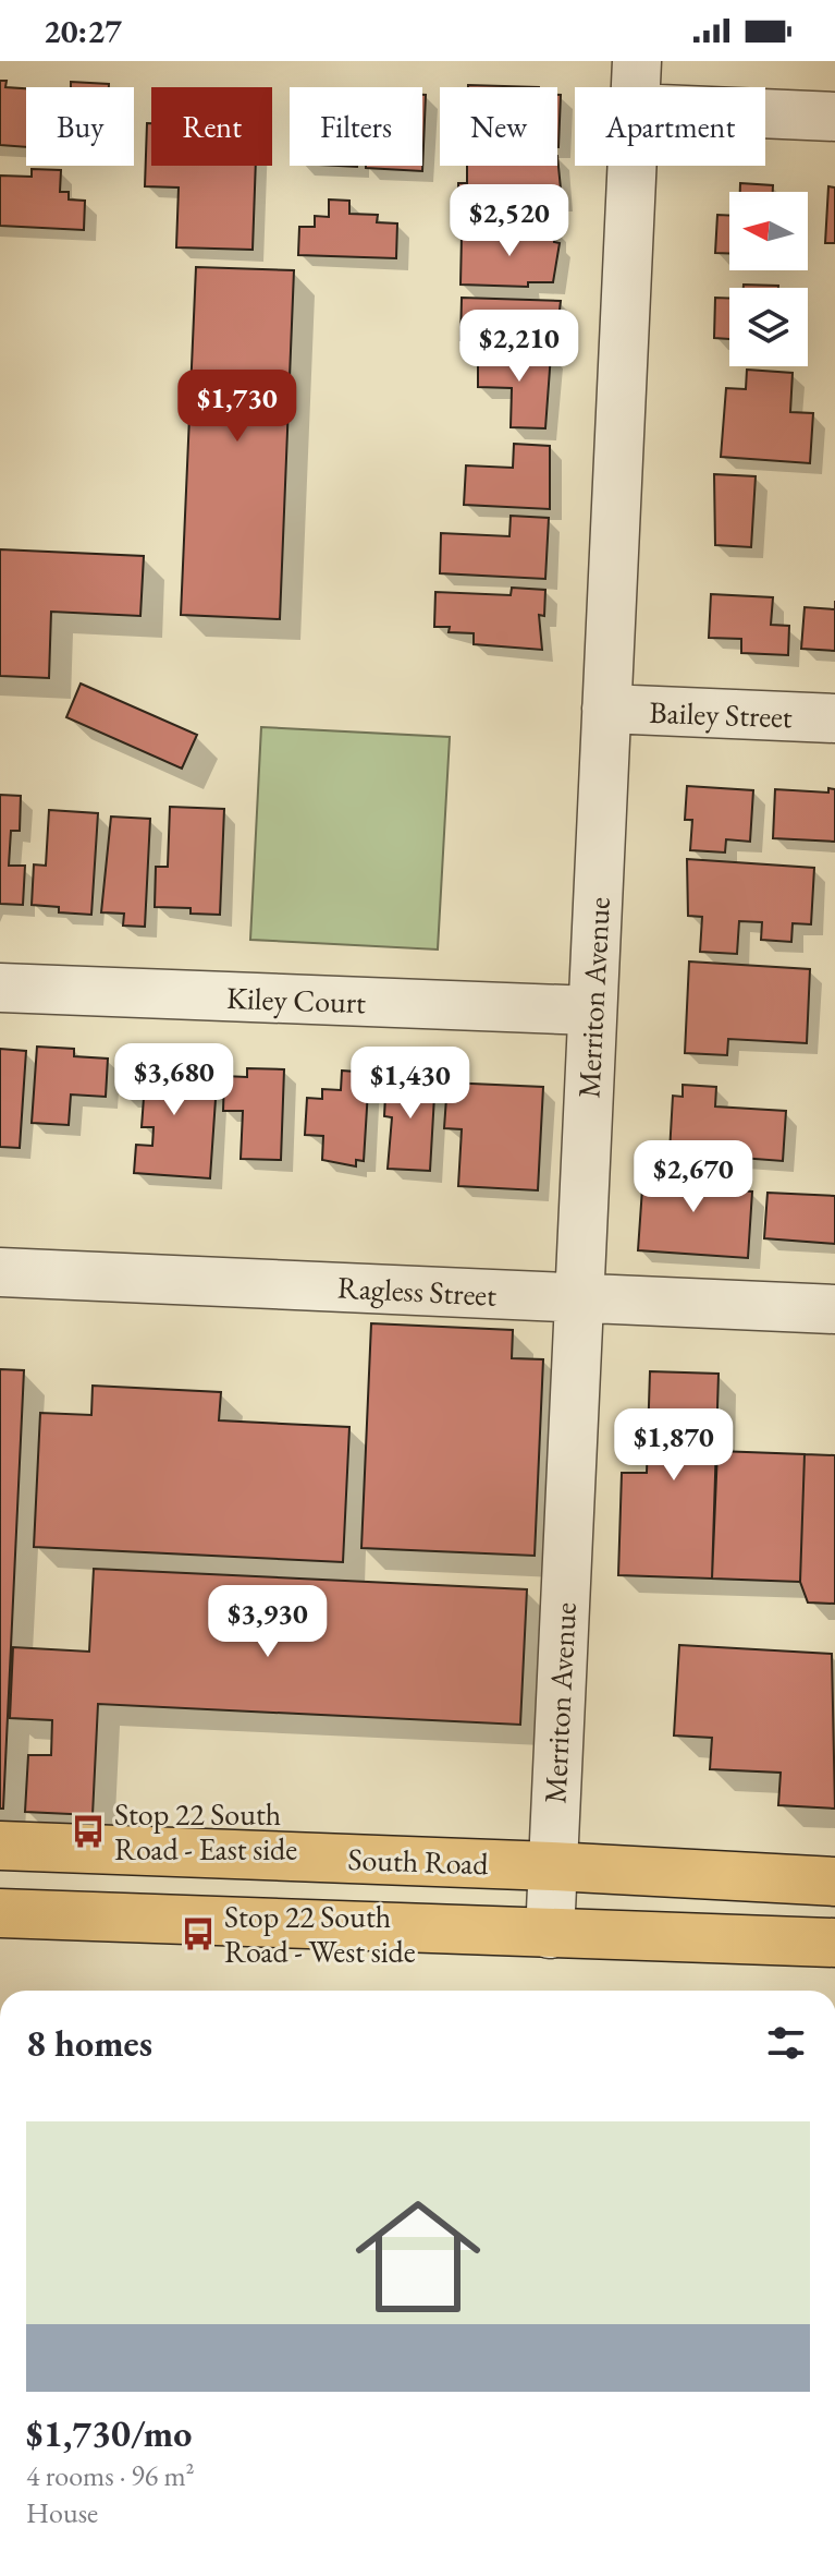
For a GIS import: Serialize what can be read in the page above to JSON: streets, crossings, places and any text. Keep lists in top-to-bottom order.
{
  "streets": {
    "highway": ["South Road"],
    "street": [
      "Bailey Street",
      "Merriton Avenue",
      "Kiley Court",
      "Ragless Street"
    ]
  },
  "crossings": [
    ["Bailey Street", "Merriton Avenue"],
    ["Merriton Avenue", "Kiley Court"],
    ["Merriton Avenue", "Ragless Street"],
    ["Merriton Avenue", "South Road"]
  ],
  "places": {
    "bus stop": ["Stop 22 South Road - East side", "Stop 22 South Road - West side"]
  },
  "north": "left",
  "page": {
    "status": "20:27",
    "chip": [
      "Buy",
      "Rent",
      "Filters",
      "New",
      "Apartment"
    ],
    "price": [
      "$2,520",
      "$2,210",
      "$1,730",
      "$3,680",
      "$1,430",
      "$2,670",
      "$1,870",
      "$3,930"
    ],
    "heading": "8 homes",
    "list": [
      {
        "name": "$1,730/mo",
        "note": "4 rooms · 96 m² · House"
      }
    ]
  }
}
